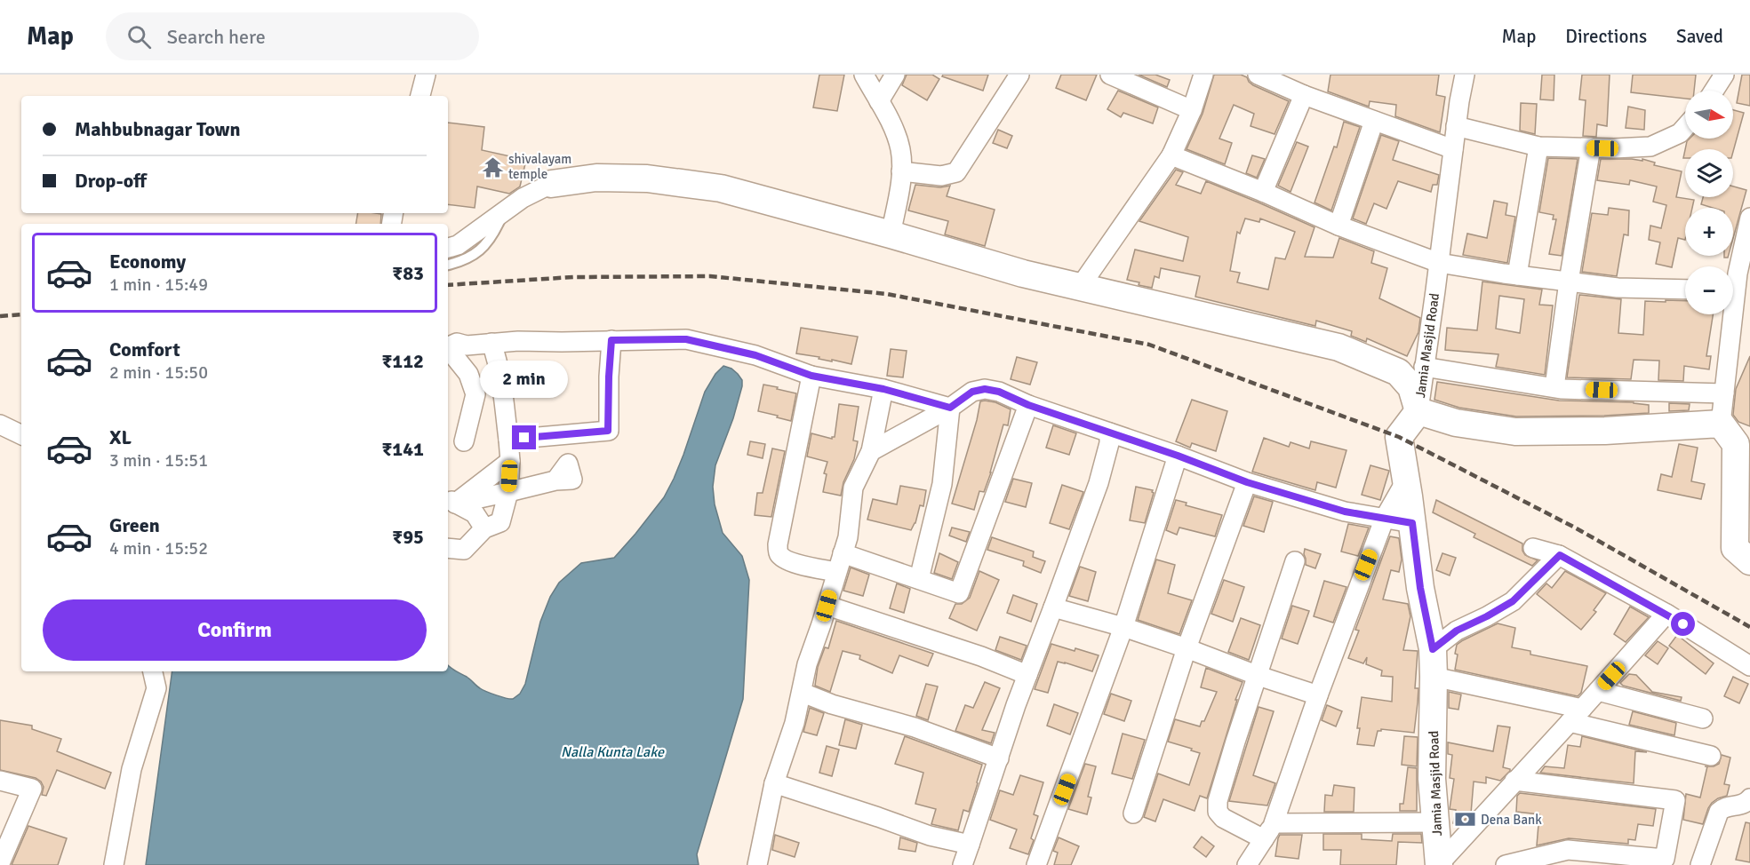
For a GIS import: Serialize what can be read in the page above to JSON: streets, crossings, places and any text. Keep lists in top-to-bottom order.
{
  "streets": {
    "street": ["Jamia Masjid Road"]
  },
  "water": ["Nalla Kunta Lake"],
  "places": {
    "temple": ["shivalayam temple"],
    "bank": ["Dena Bank"]
  },
  "north": "right",
  "page": {
    "header": "Map",
    "search": "Search here",
    "nav": ["Map", "Directions", "Saved"],
    "map_buttons": ["+", "−"],
    "banner": ["Mahbubnagar Town", "Drop-off"],
    "list": [
      {
        "name": "Economy",
        "note": "1 min · 15:49",
        "value": "₹83"
      },
      {
        "name": "Comfort",
        "note": "2 min · 15:50",
        "value": "₹112"
      },
      {
        "name": "XL",
        "note": "3 min · 15:51",
        "value": "₹141"
      },
      {
        "name": "Green",
        "note": "4 min · 15:52",
        "value": "₹95"
      }
    ],
    "bubble": "2 min",
    "buttons": "Confirm"
  }
}
